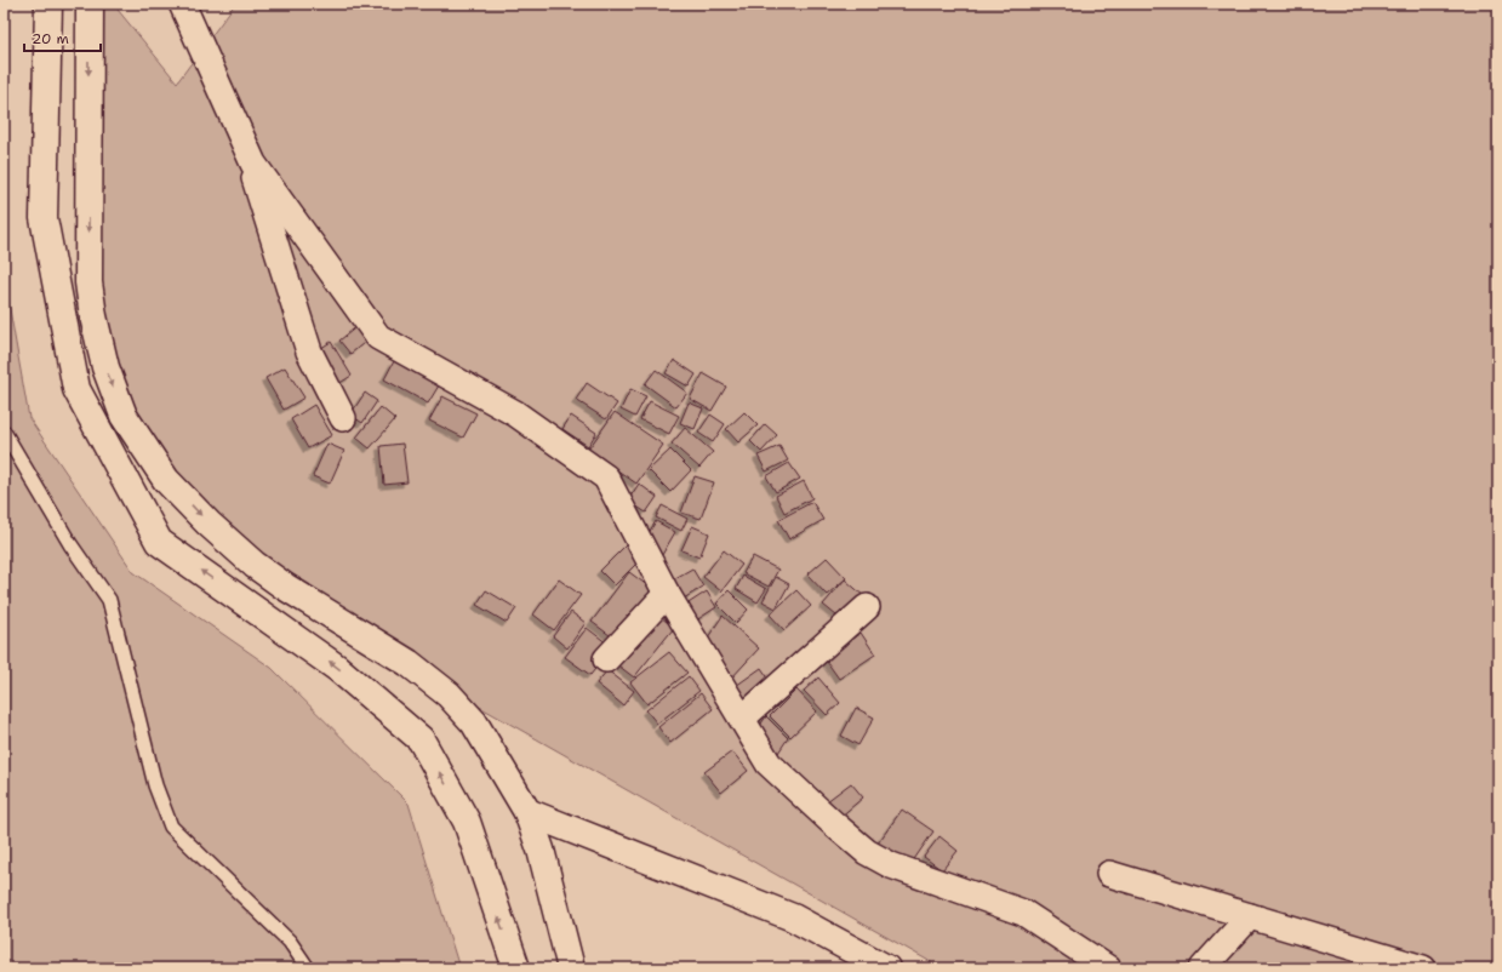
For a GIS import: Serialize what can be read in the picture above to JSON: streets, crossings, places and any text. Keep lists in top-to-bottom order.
{
  "scale_bar": "20 m"
}
